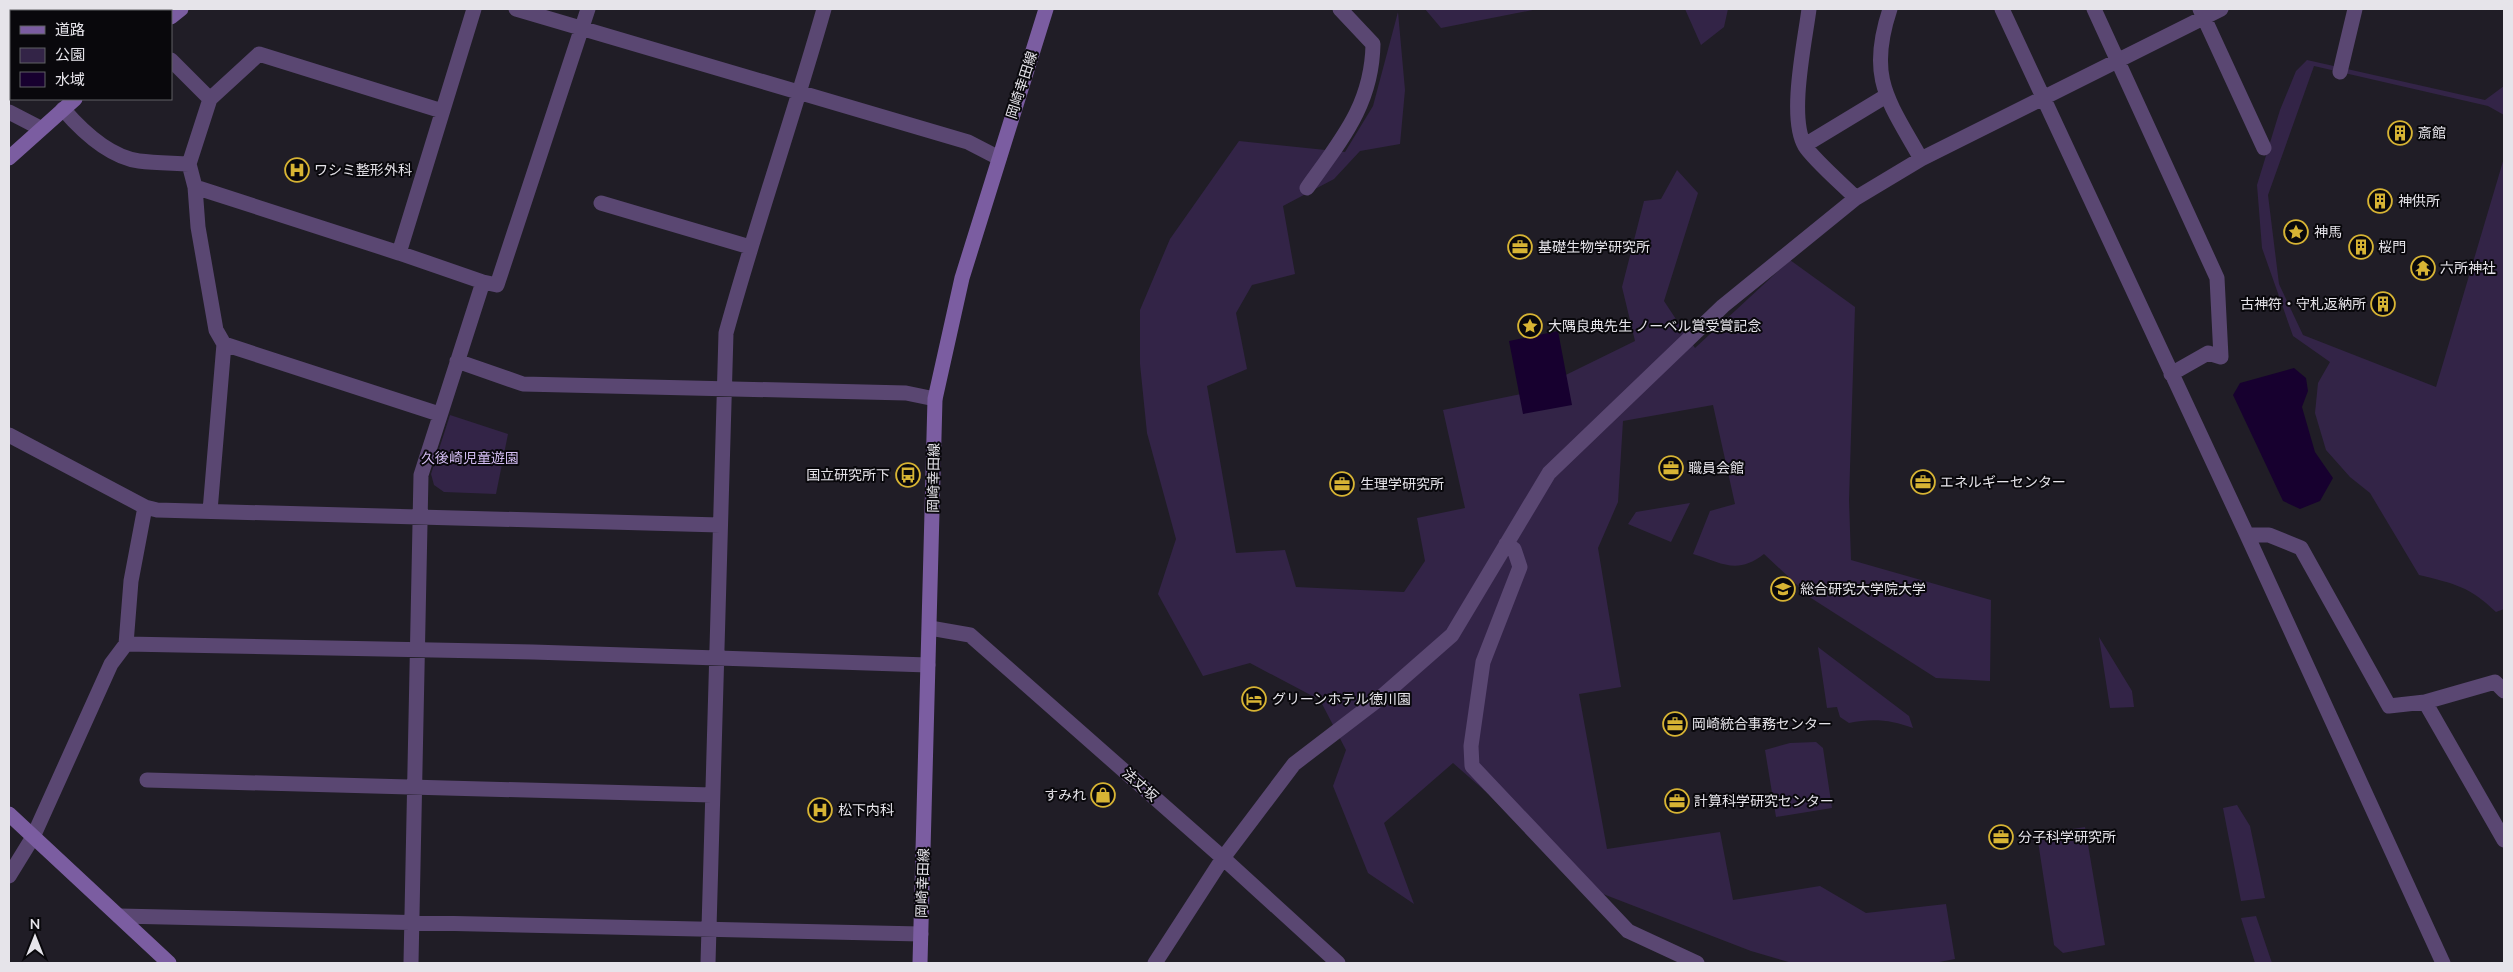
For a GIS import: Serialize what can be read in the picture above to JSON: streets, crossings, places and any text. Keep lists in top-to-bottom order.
{
  "streets": {
    "main road": ["岡崎幸田線"],
    "street": ["法丈坂"]
  },
  "crossings": [
    ["岡崎幸田線", "法丈坂"]
  ],
  "parks": ["久後崎児童遊園"],
  "places": {
    "building": [
      "斎館",
      "神供所",
      "桜門",
      "古神符・守札返納所"
    ],
    "hospital": ["ワシミ整形外科", "松下内科"],
    "place": ["神馬", "大隅良典先生 ノーベル賞受賞記念"],
    "office": [
      "基礎生物学研究所",
      "職員会館",
      "エネルギーセンター",
      "生理学研究所",
      "岡崎統合事務センター",
      "計算科学研究センター",
      "分子科学研究所"
    ],
    "temple": ["六所神社"],
    "bus stop": ["国立研究所下"],
    "school or university": ["総合研究大学院大学"],
    "hotel": ["グリーンホテル徳川園"],
    "shop": ["すみれ"]
  },
  "legend": ["道路", "公園", "水域"],
  "north": "top"
}
